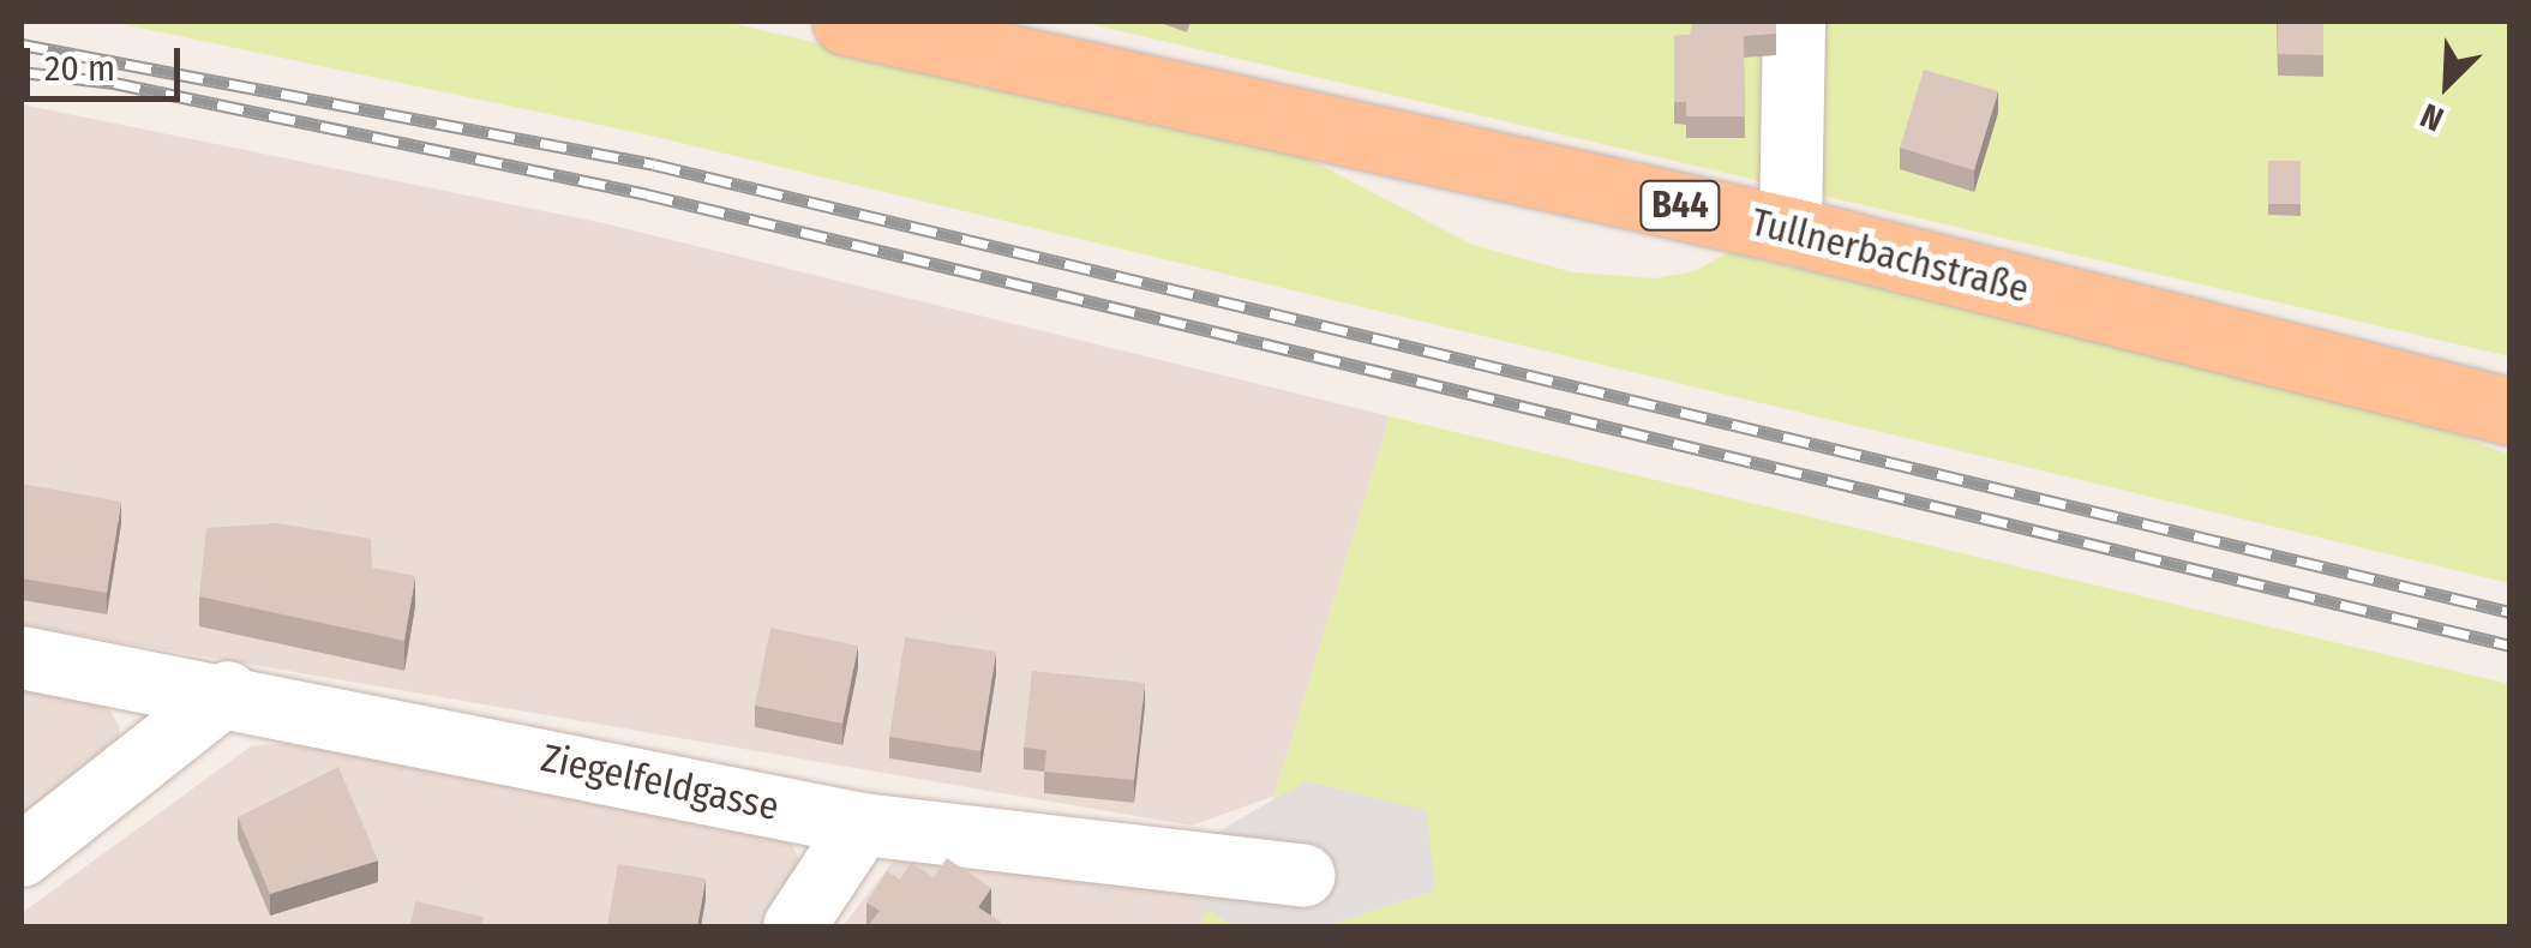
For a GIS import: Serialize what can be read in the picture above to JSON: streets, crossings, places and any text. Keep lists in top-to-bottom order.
{
  "streets": {
    "main road": ["B44", "Tullnerbachstraße"],
    "street": ["Ziegelfeldgasse"]
  },
  "scale_bar": "20 m",
  "north": "bottom left"
}
